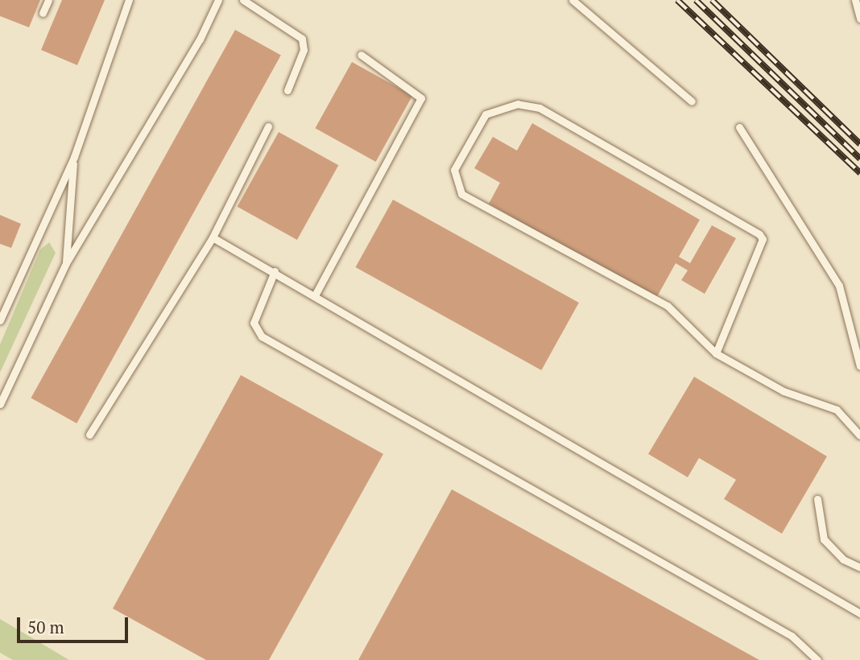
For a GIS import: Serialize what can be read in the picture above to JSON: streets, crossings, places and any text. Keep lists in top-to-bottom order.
{
  "scale_bar": "50 m"
}
